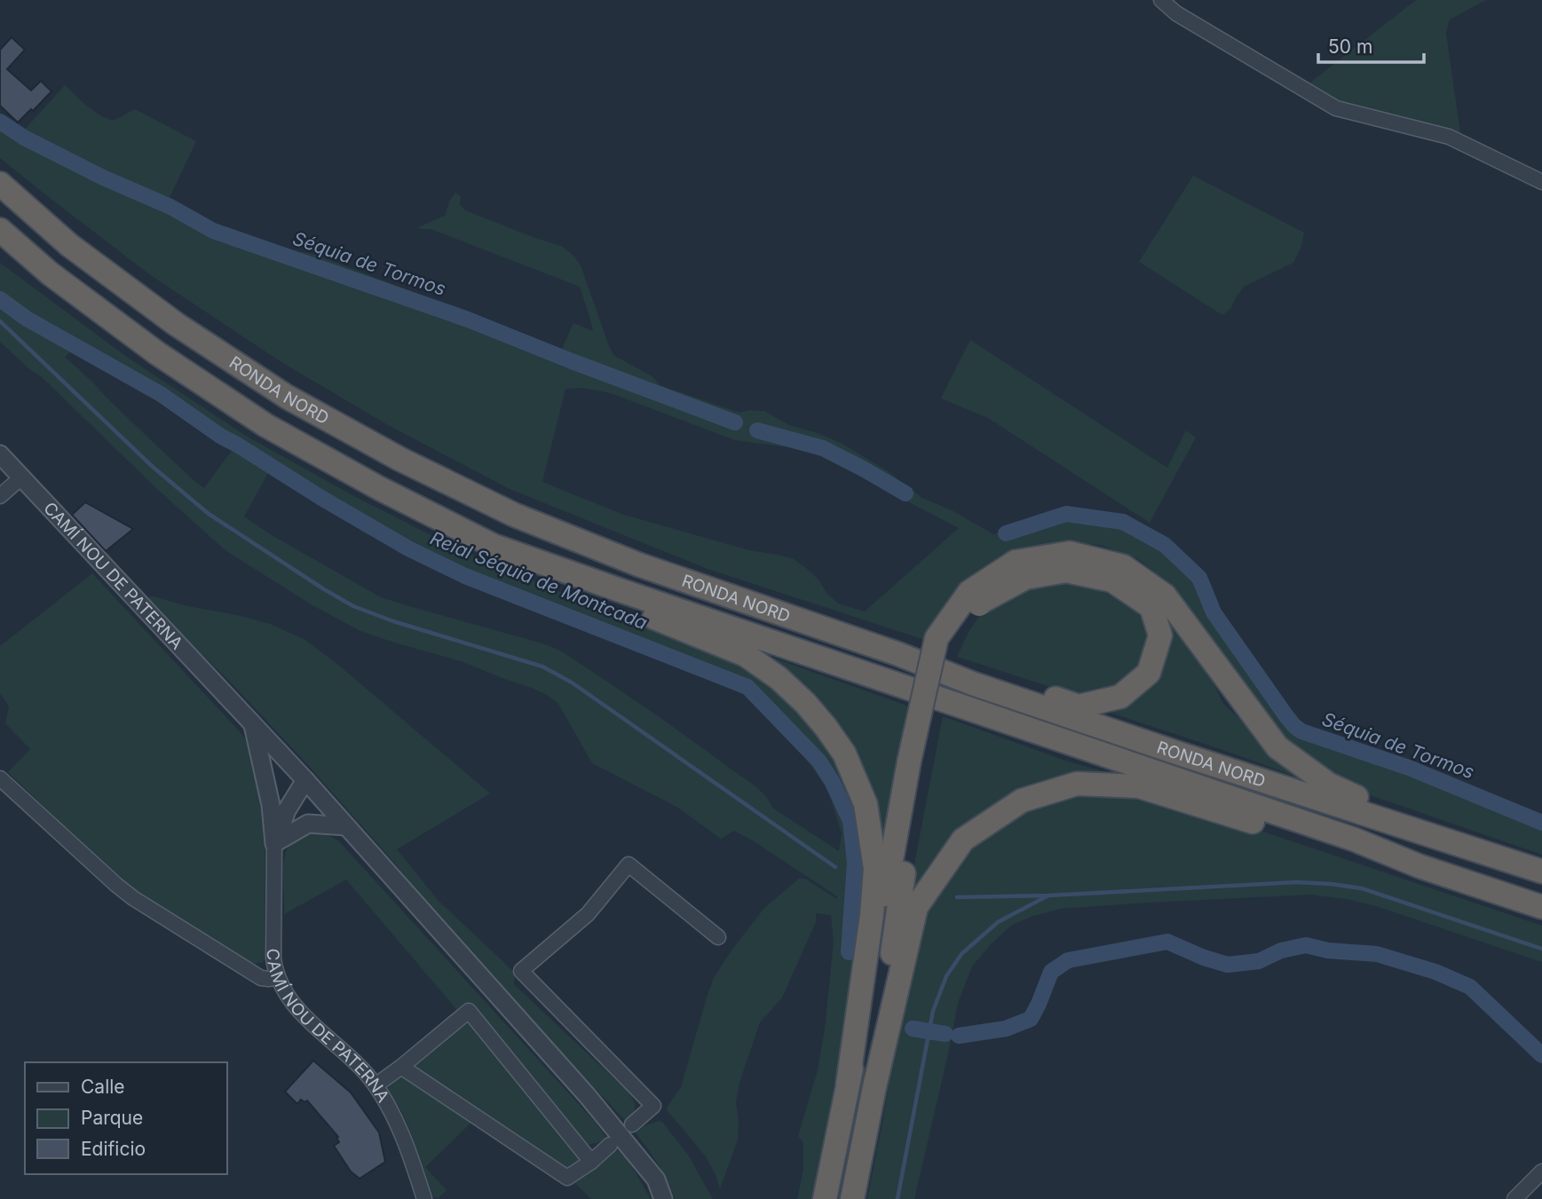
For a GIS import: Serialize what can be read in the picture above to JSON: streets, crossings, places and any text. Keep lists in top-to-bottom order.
{
  "streets": {
    "highway": ["RONDA NORD"],
    "street": ["CAMÍ NOU DE PATERNA"]
  },
  "water": ["Séquia de Tormos", "Reial Séquia de Montcada"],
  "legend": ["Calle", "Parque", "Edificio"],
  "scale_bar": "50 m"
}
